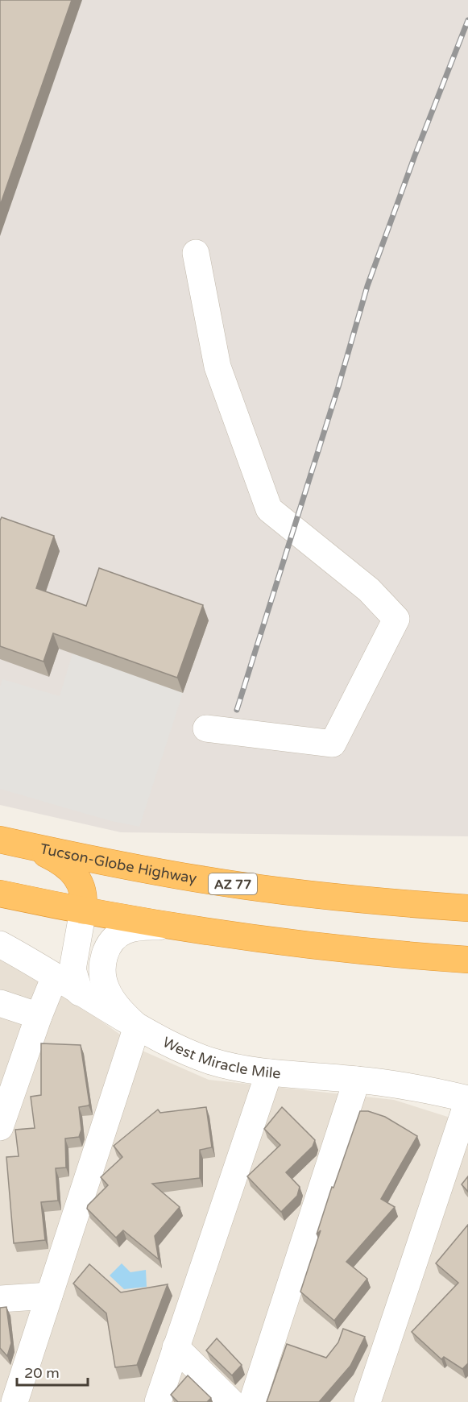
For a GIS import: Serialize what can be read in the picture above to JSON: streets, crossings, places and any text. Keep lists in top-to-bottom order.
{
  "streets": {
    "highway": ["Tucson-Globe Highway", "AZ 77"],
    "street": ["West Miracle Mile"]
  },
  "scale_bar": "20 m"
}
